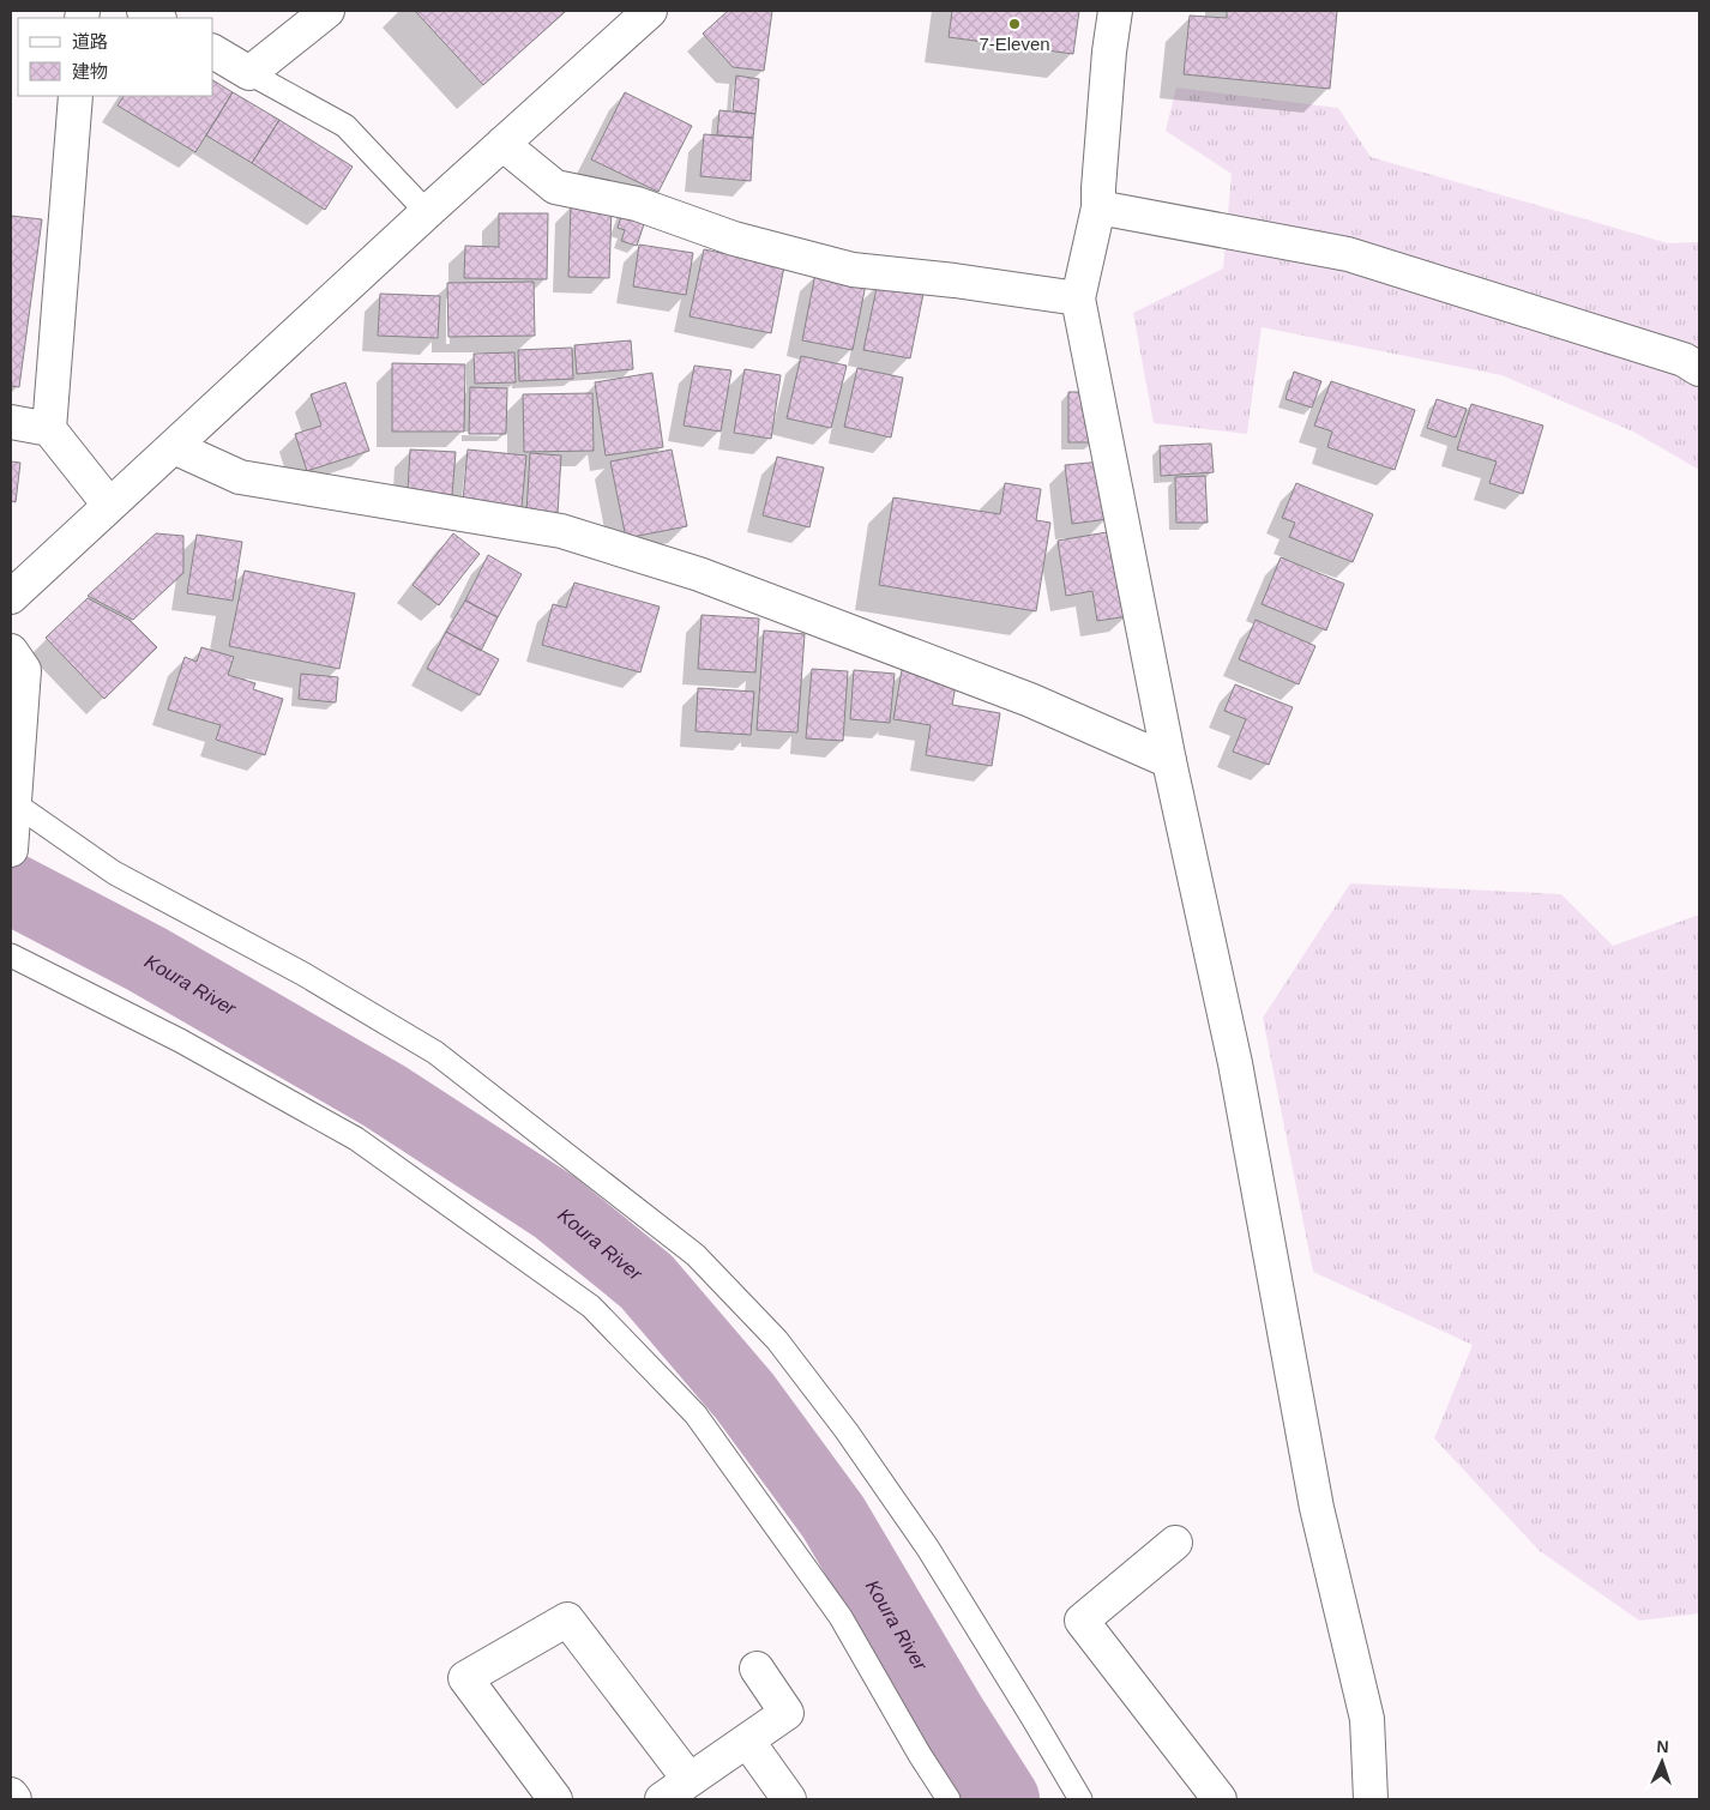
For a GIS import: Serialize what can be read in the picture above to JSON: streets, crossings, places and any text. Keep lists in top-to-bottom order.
{
  "water": ["Koura River"],
  "places": ["7-Eleven"],
  "legend": ["道路", "建物"],
  "north": "top"
}
